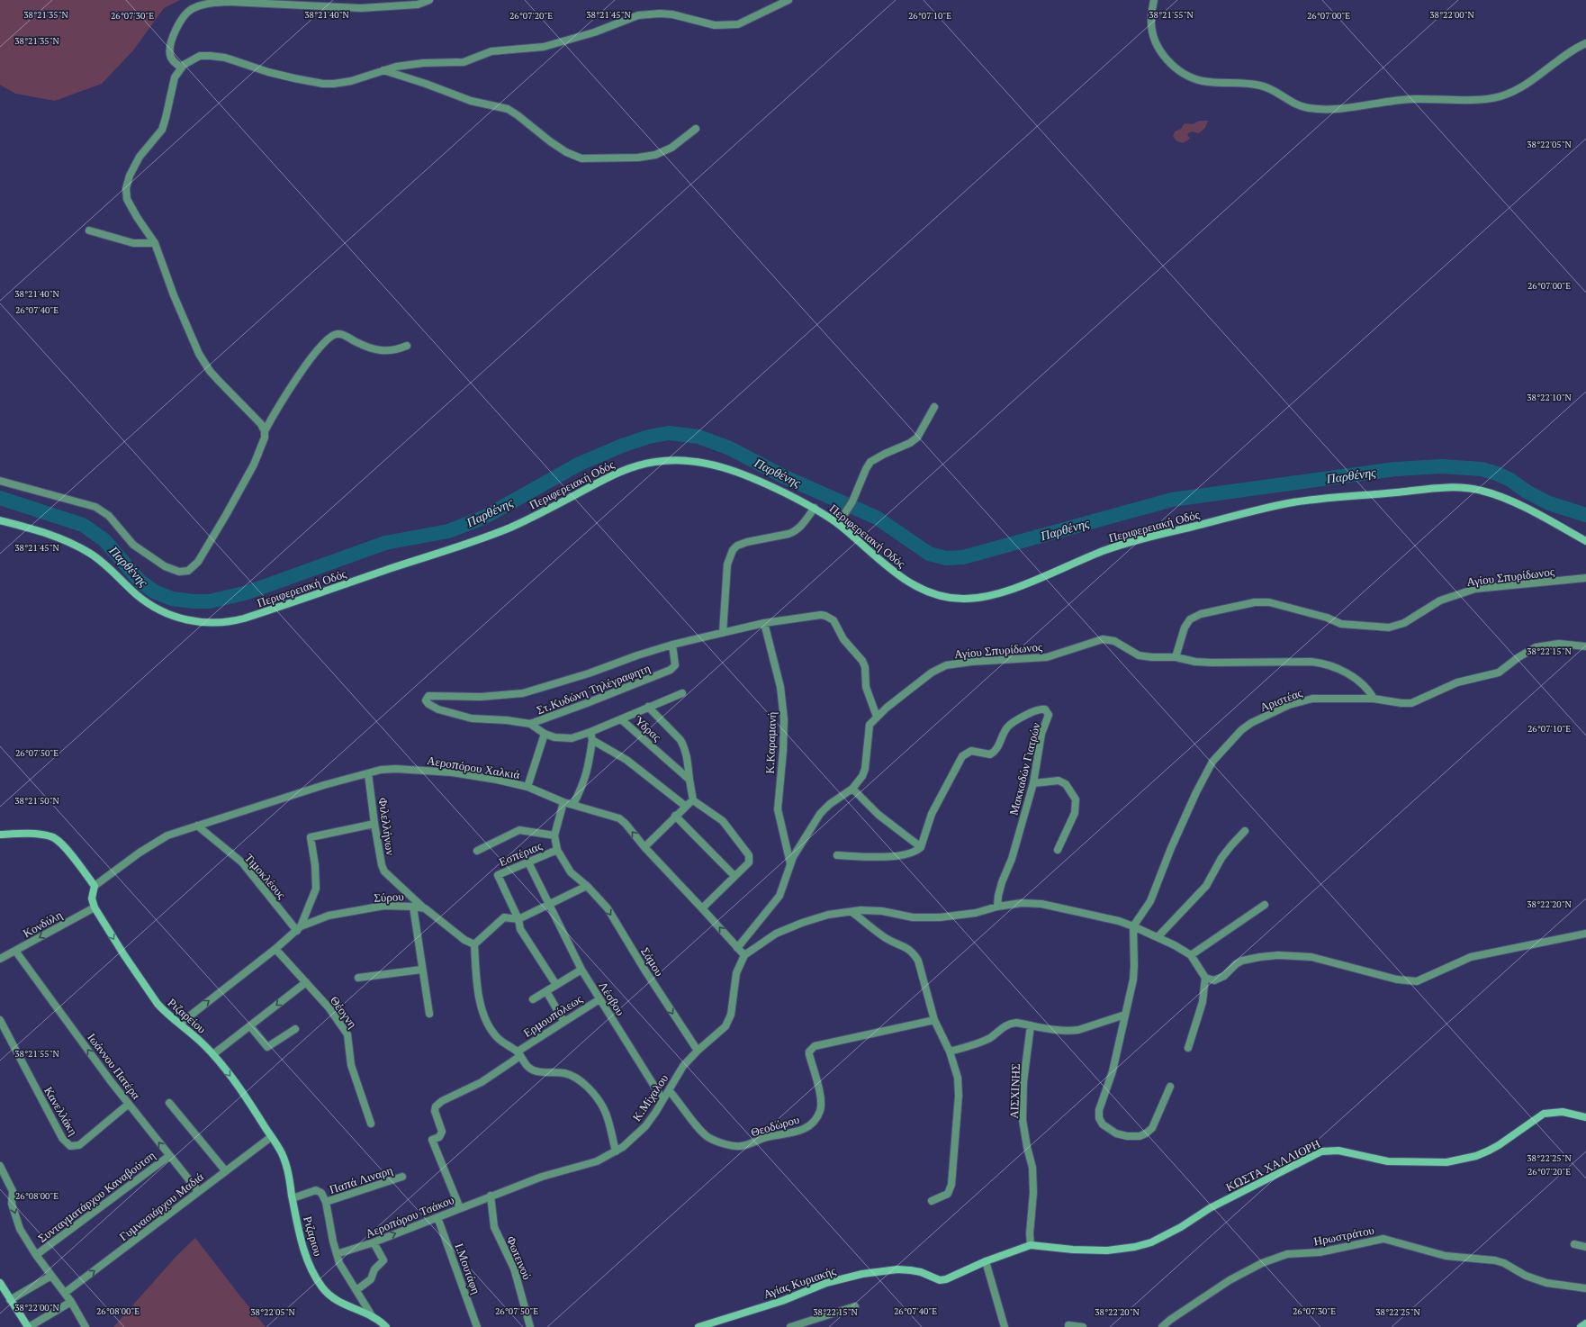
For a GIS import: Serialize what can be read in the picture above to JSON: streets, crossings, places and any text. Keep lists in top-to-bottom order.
{
  "streets": {
    "main road": [
      "Περιφερειακή Οδός",
      "Ριζαρείου",
      "ΚΩΣΤΑ ΧΑΛΛΙΟΡΗ",
      "Ριζαριου",
      "Αγίας Κυριακής"
    ],
    "street": [
      "Αγίου Σπυρίδωνος",
      "Στ.Κυδώνη Τηλέγραφητη",
      "Αριστέας",
      "Ύδρας",
      "Κ.Καραμανή",
      "Αεροπόρου Χαλκιά",
      "Μακκαδών Γιατρών",
      "Φιλελλήνων",
      "Εσπέριας",
      "Τιμοκλέους",
      "Σύρου",
      "Κονδύλη",
      "Σάμου",
      "Λέσβου",
      "Θέογνη",
      "Ερμουπόλεως",
      "Ιωάννου Πατέρα",
      "ΑΙΣΧΙΝΗΣ",
      "Κ.Μίχαλου",
      "Κανελλάκη",
      "Θεοδώρου",
      "Παπά Λιναρη",
      "Συνταγματάρχου Καναβούτση",
      "Γυμνασιάρχου Μαδιά",
      "Αεροπόρου Τσάκου",
      "Ηρωστράτου",
      "Φωτεινού",
      "Ι.Μουτάφη"
    ]
  },
  "crossings": [
    ["Αγίου Σπυρίδωνος", "Κ.Καραμανή"],
    ["Αγίου Σπυρίδωνος", "Αεροπόρου Χαλκιά"],
    ["Στ.Κυδώνη Τηλέγραφητη", "Ύδρας"],
    ["Αεροπόρου Χαλκιά", "Φιλελλήνων"],
    ["Αεροπόρου Χαλκιά", "Τιμοκλέους"],
    ["Αεροπόρου Χαλκιά", "Κ.Μίχαλου"],
    ["Φιλελλήνων", "Σύρου"],
    ["Εσπέριας", "Σάμου"],
    ["Εσπέριας", "Ερμουπόλεως"],
    ["Τιμοκλέους", "Σύρου"],
    ["Κονδύλη", "Ριζαρείου"],
    ["Κονδύλη", "Ιωάννου Πατέρα"],
    ["Σάμου", "Κ.Μίχαλου"],
    ["Λέσβου", "Ερμουπόλεως"],
    ["Λέσβου", "Κ.Μίχαλου"],
    ["Ριζαρείου", "Γυμνασιάρχου Μαδιά"],
    ["Ριζαρείου", "Ριζαριου"],
    ["Ερμουπόλεως", "Αεροπόρου Τσάκου"],
    ["Ιωάννου Πατέρα", "Κανελλάκη"],
    ["Ιωάννου Πατέρα", "Συνταγματάρχου Καναβούτση"],
    ["Ιωάννου Πατέρα", "Γυμνασιάρχου Μαδιά"],
    ["ΑΙΣΧΙΝΗΣ", "ΚΩΣΤΑ ΧΑΛΛΙΟΡΗ"],
    ["ΑΙΣΧΙΝΗΣ", "Αγίας Κυριακής"],
    ["Κ.Μίχαλου", "Θεοδώρου"],
    ["Κ.Μίχαλου", "Αεροπόρου Τσάκου"],
    ["Κ.Μίχαλου", "Φωτεινού"],
    ["ΚΩΣΤΑ ΧΑΛΛΙΟΡΗ", "Αγίας Κυριακής"],
    ["Γυμνασιάρχου Μαδιά", "Ριζαριου"],
    ["Αεροπόρου Τσάκου", "Φωτεινού"],
    ["Αεροπόρου Τσάκου", "Ι.Μουτάφη"]
  ],
  "one_way": [
    "Κονδύλη",
    "Σάμου",
    "Ριζαρείου",
    "Ιωάννου Πατέρα",
    "Γυμνασιάρχου Μαδιά",
    "Αεροπόρου Τσάκου"
  ],
  "water": ["Παρθένης"],
  "coordinates": [
    "38°21'35\"N",
    "38°21'40\"N",
    "38°21'45\"N",
    "38°21'55\"N",
    "38°22'00\"N",
    "26°07'30\"E",
    "26°07'20\"E",
    "26°07'10\"E",
    "26°07'00\"E",
    "38°22'05\"N",
    "26°07'40\"E",
    "38°22'10\"N",
    "38°22'15\"N",
    "26°07'50\"E",
    "38°21'50\"N",
    "38°22'20\"N",
    "38°22'25\"N",
    "26°08'00\"E"
  ]
}
